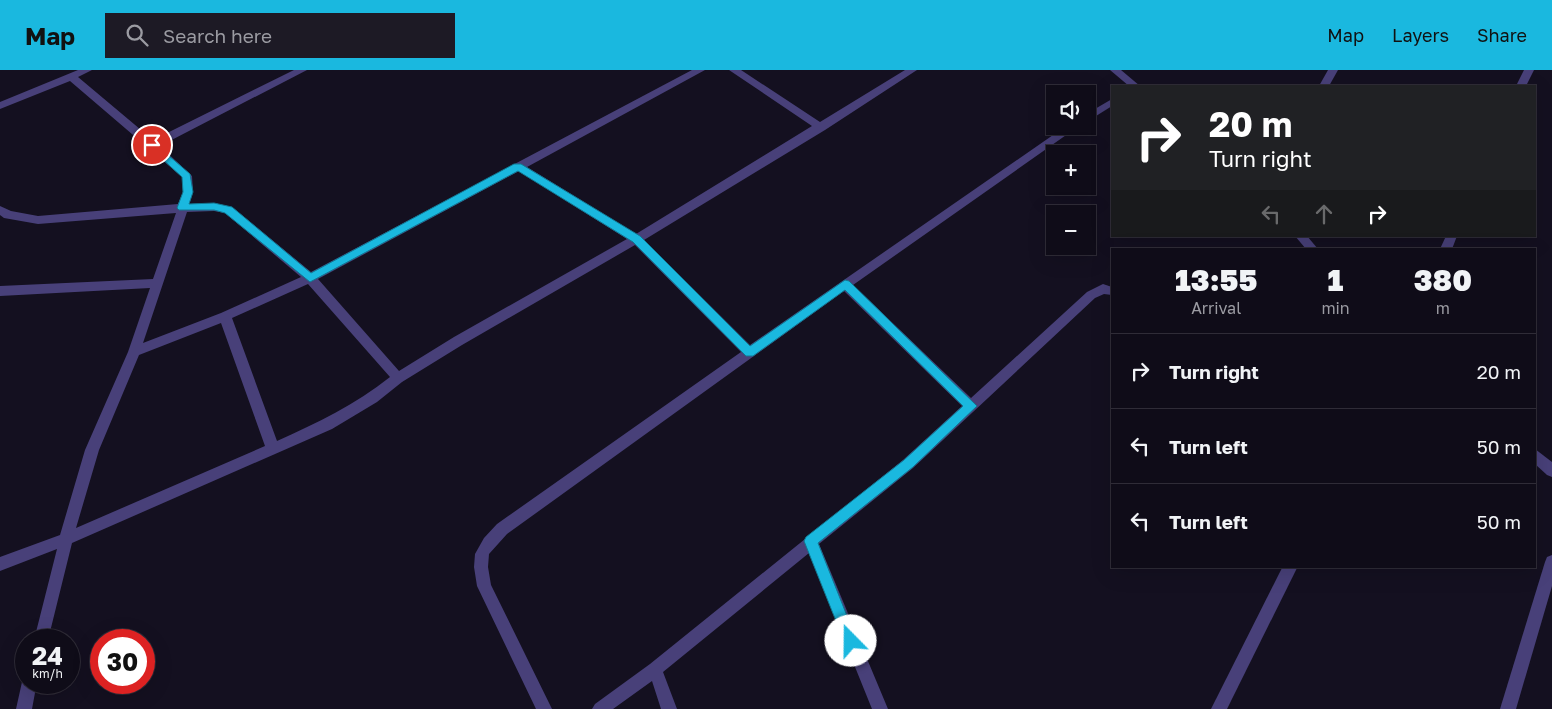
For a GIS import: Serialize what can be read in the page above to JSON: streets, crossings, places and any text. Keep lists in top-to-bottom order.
{
  "page": {
    "header": "Map",
    "search": "Search here",
    "nav": ["Map", "Layers", "Share"],
    "map_buttons": ["+", "−"],
    "turn": ["20 m", "Turn right"],
    "eta": [
      "13:55",
      "Arrival",
      "1",
      "min",
      "380",
      "m"
    ],
    "list": [
      {
        "name": "Turn right",
        "value": "20 m"
      },
      {
        "name": "Turn left",
        "value": "50 m"
      },
      {
        "name": "Turn left",
        "value": "50 m"
      }
    ],
    "speed": "24 km/h",
    "limit": "30"
  }
}
